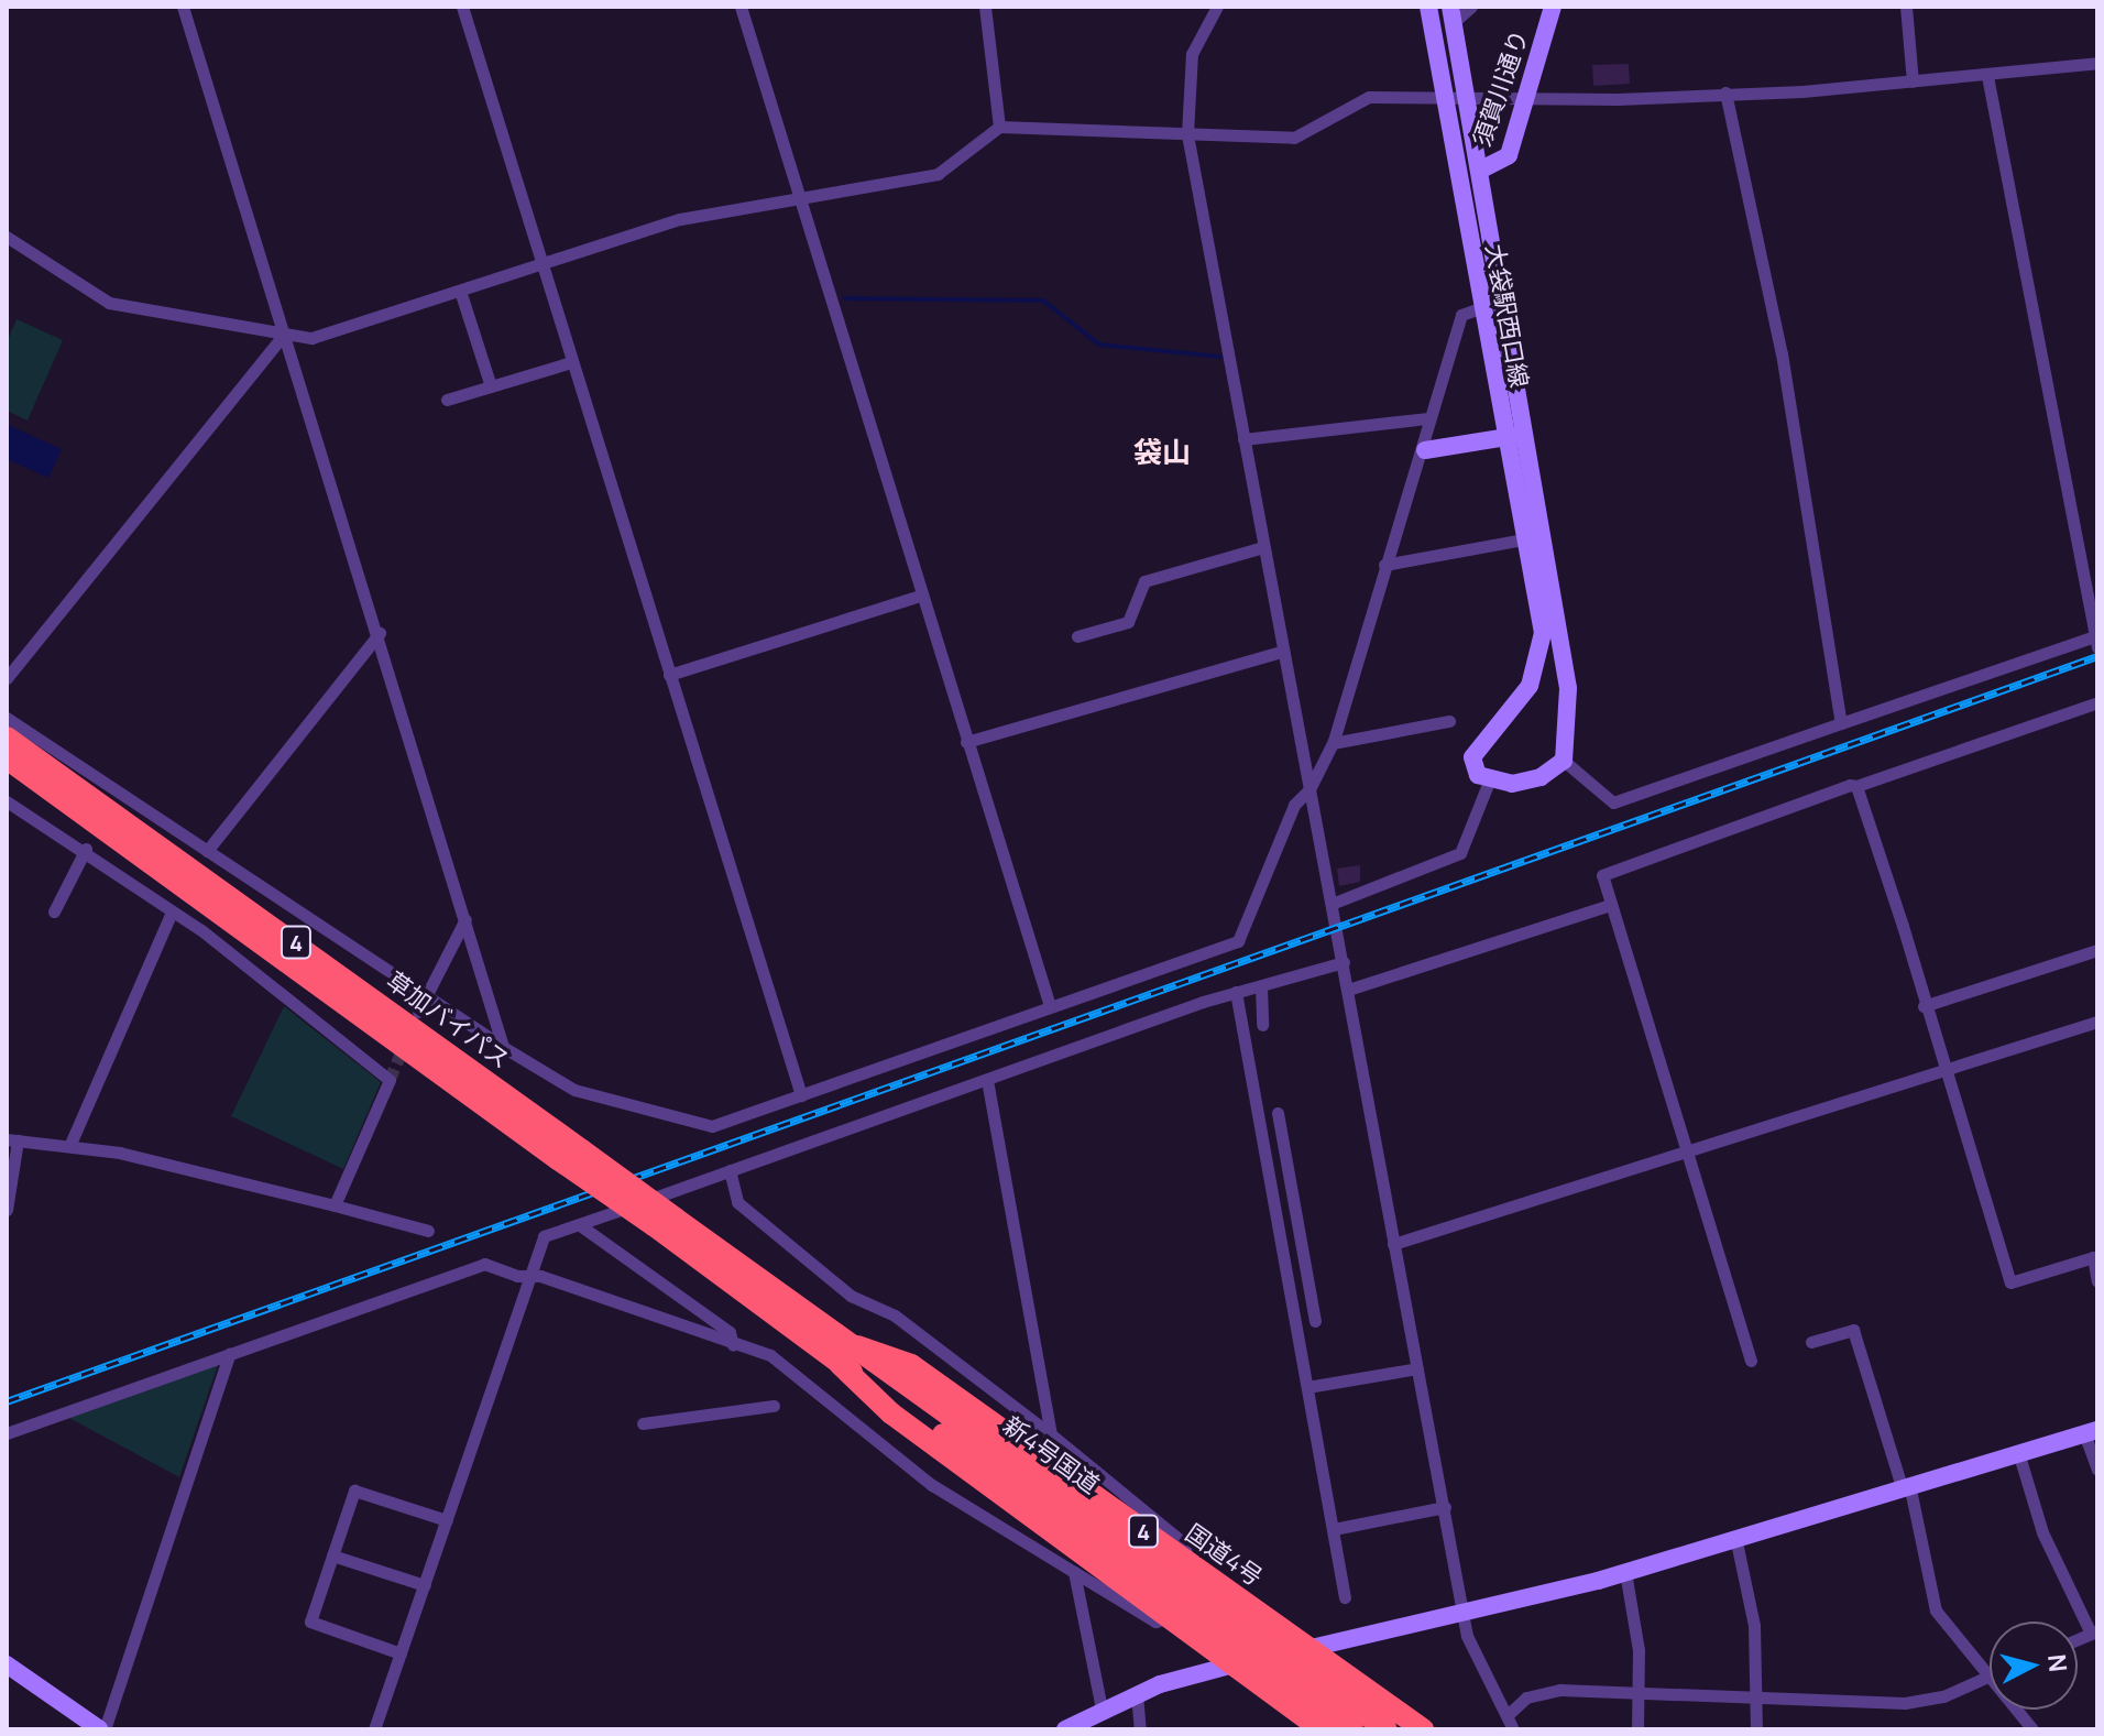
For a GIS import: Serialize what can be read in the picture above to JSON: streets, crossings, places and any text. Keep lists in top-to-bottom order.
{
  "streets": {
    "highway": [
      "4",
      "草加バイパス",
      "新4号国道",
      "国道4号"
    ],
    "street": ["須賀川通り", "大袋駅西口線"]
  },
  "crossings": [
    ["須賀川通り", "大袋駅西口線"],
    ["4", "草加バイパス"],
    ["4", "新4号国道"],
    ["草加バイパス", "新4号国道"],
    ["草加バイパス", "国道4号"],
    ["新4号国道", "国道4号"]
  ],
  "districts": ["袋山"],
  "north": "right"
}
